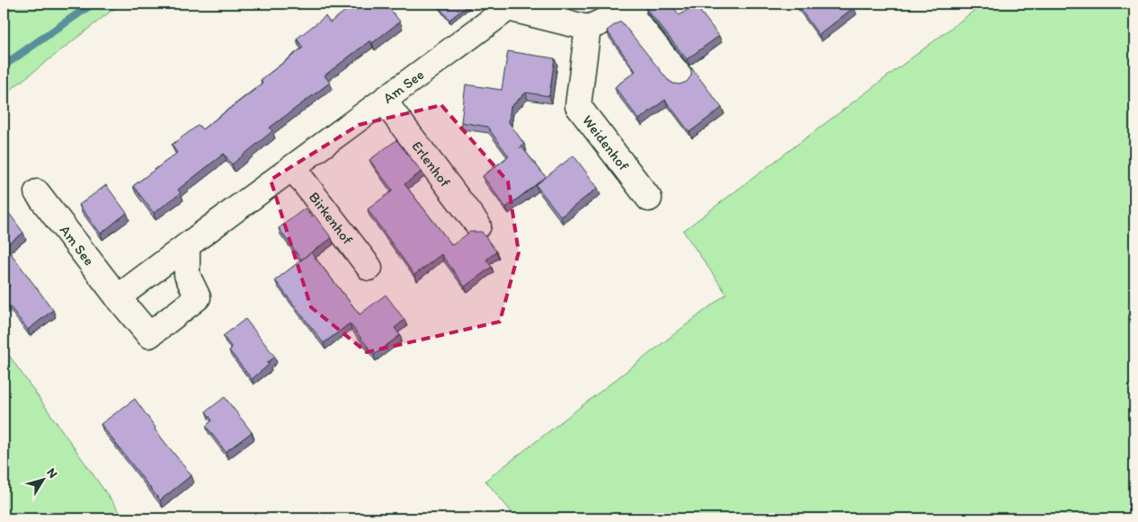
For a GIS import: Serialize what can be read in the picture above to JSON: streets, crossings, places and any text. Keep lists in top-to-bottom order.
{
  "streets": {
    "street": [
      "Am See",
      "Weidenhof",
      "Erlenhof",
      "Birkenhof"
    ]
  },
  "crossings": [
    ["Am See", "Weidenhof"],
    ["Am See", "Erlenhof"],
    ["Am See", "Birkenhof"]
  ],
  "north": "top right"
}
